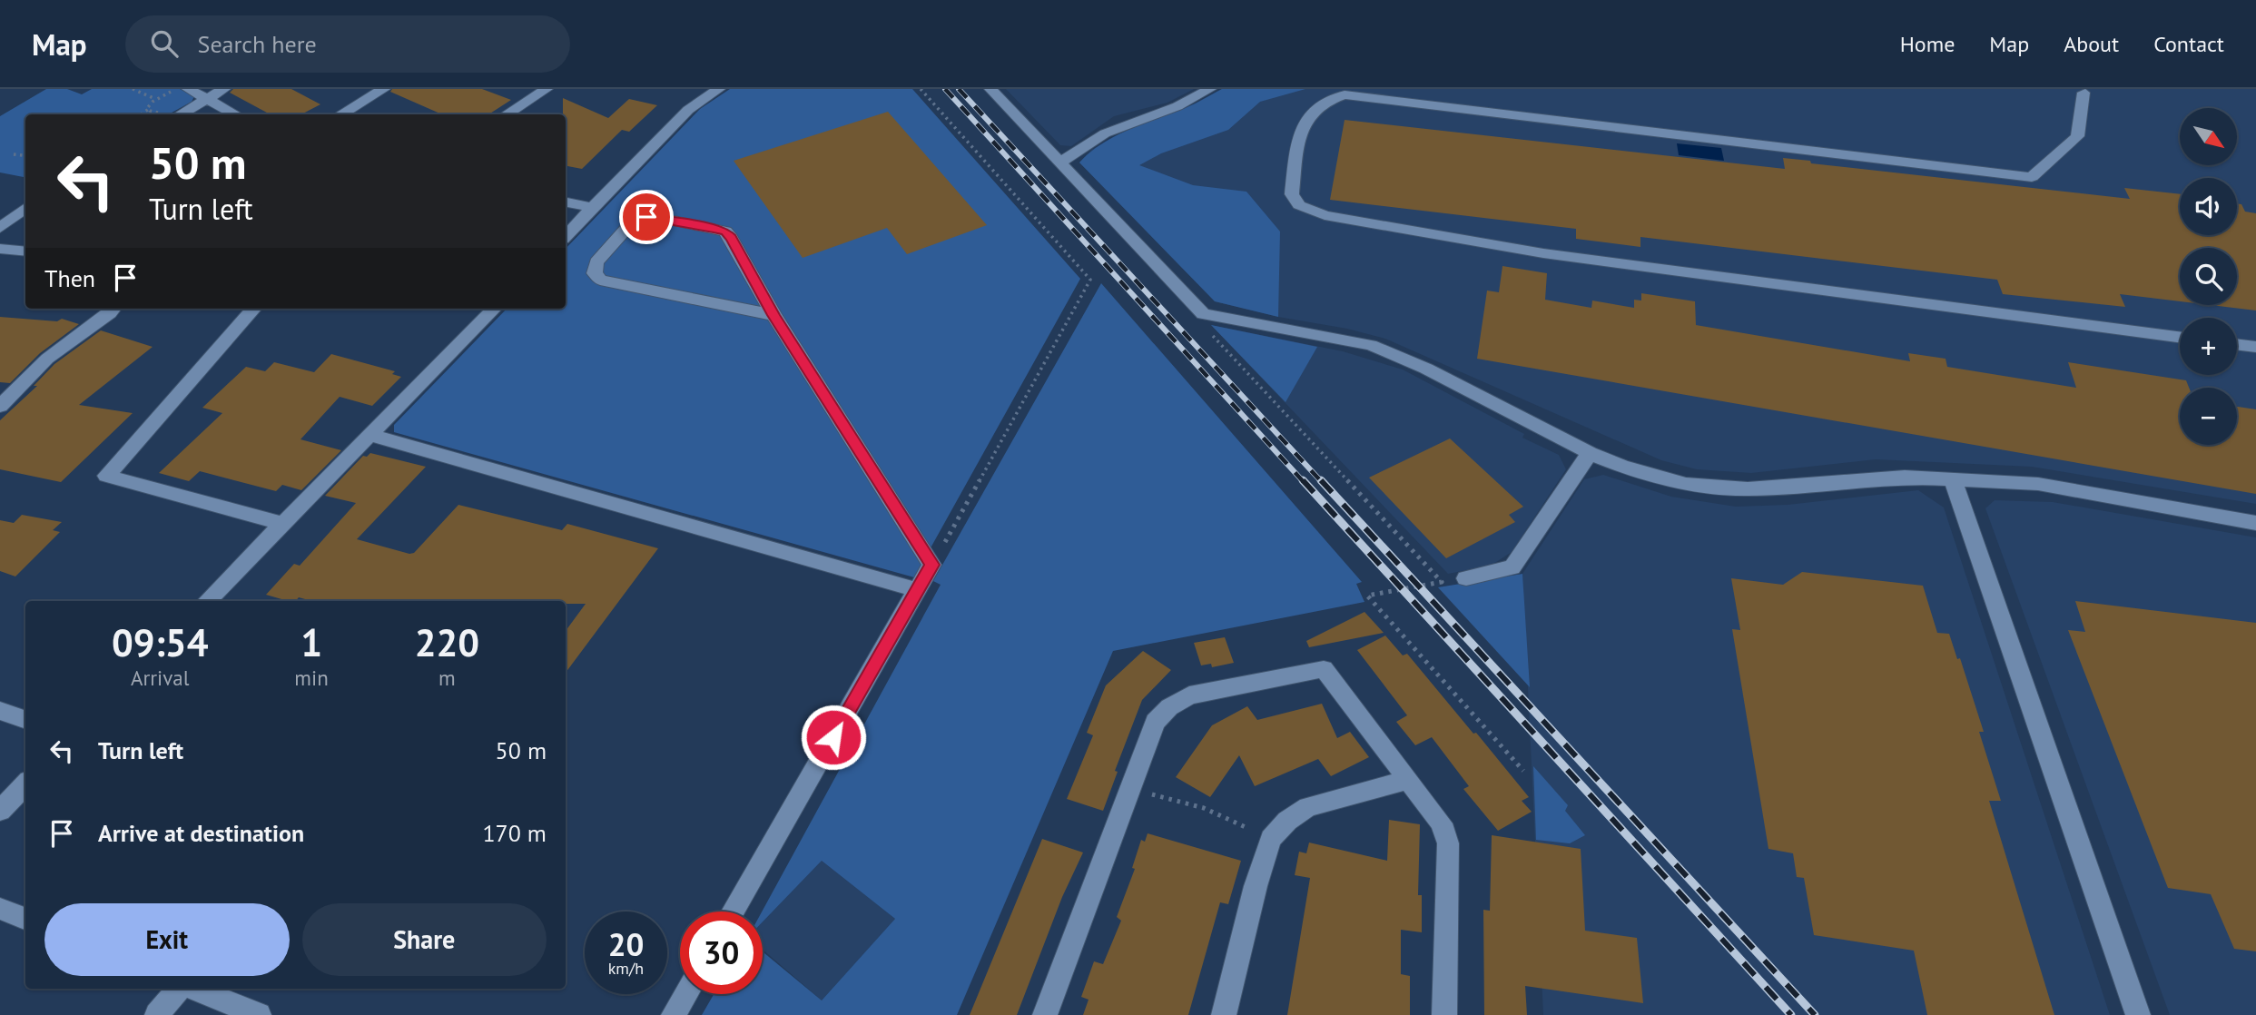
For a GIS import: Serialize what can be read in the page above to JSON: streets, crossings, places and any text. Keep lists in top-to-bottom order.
{
  "north": "bottom right",
  "page": {
    "header": "Map",
    "search": "Search here",
    "nav": [
      "Home",
      "Map",
      "About",
      "Contact"
    ],
    "map_buttons": ["+", "−"],
    "turn": ["50 m", "Turn left"],
    "then": "Then",
    "eta": [
      "09:54",
      "Arrival",
      "1",
      "min",
      "220",
      "m"
    ],
    "list": [
      {
        "name": "Turn left",
        "value": "50 m"
      },
      {
        "name": "Arrive at destination",
        "value": "170 m"
      }
    ],
    "buttons": ["Exit", "Share"],
    "speed": "20 km/h",
    "limit": "30"
  }
}
